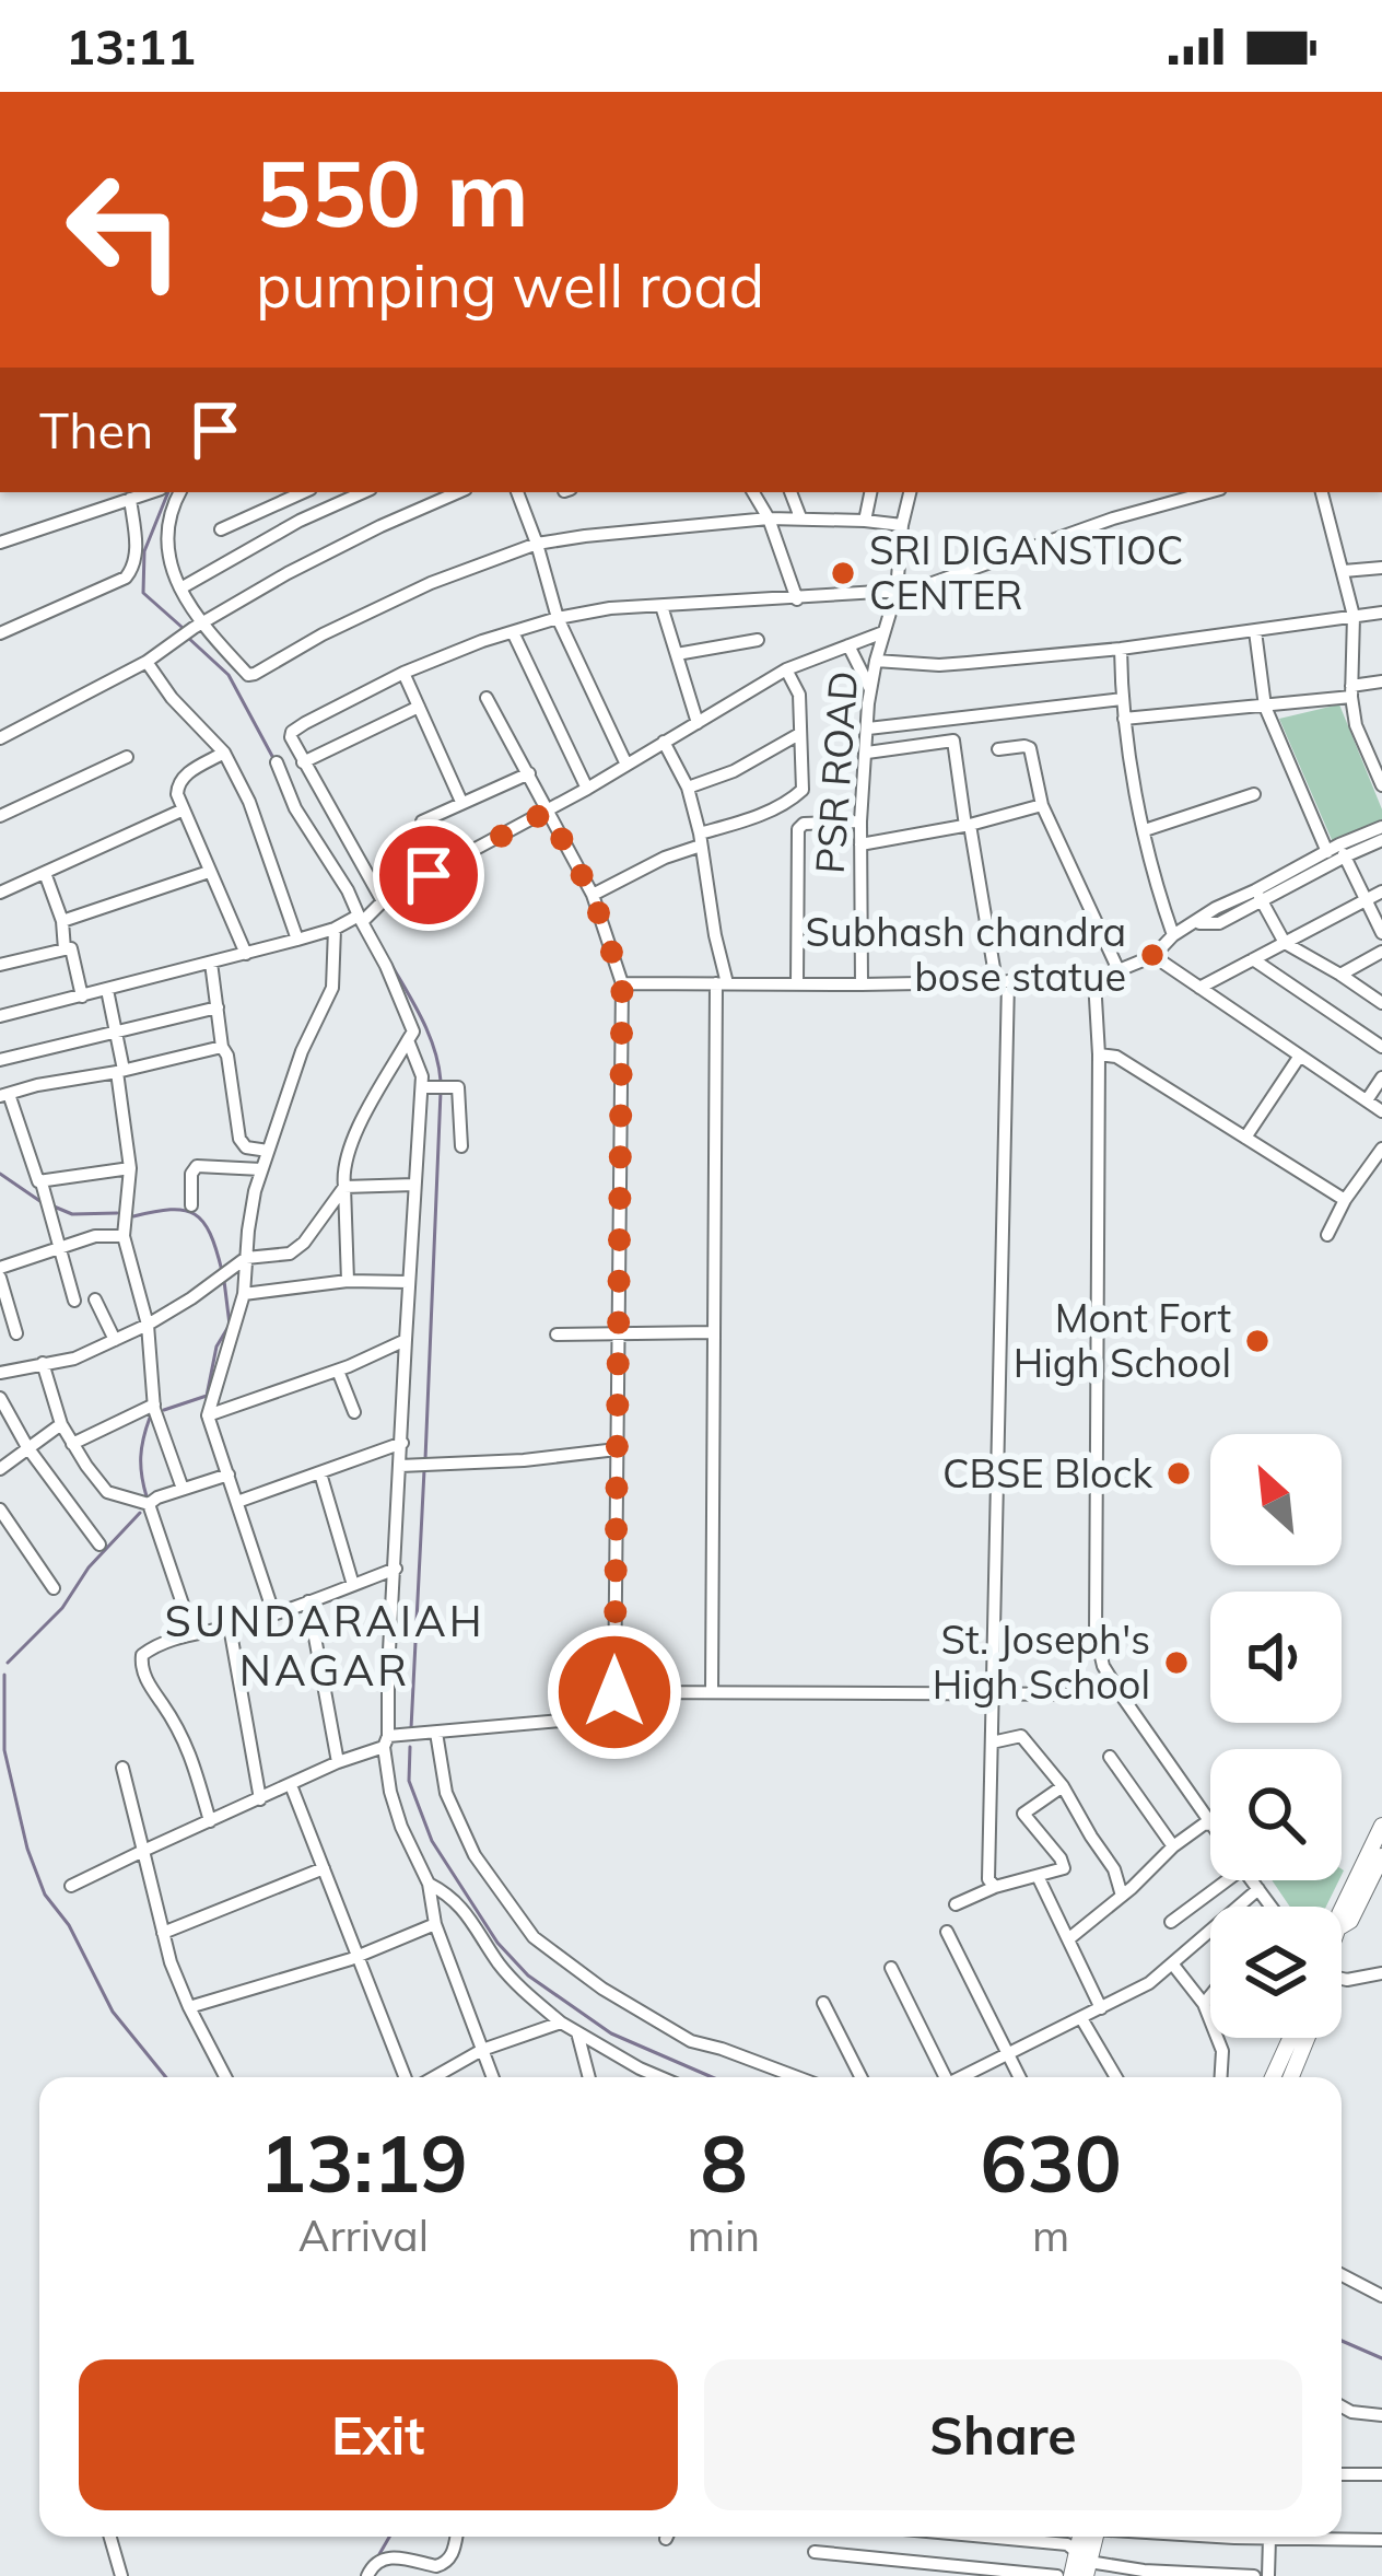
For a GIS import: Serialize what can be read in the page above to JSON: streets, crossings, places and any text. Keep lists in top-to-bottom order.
{
  "streets": {
    "street": ["PSR ROAD"]
  },
  "districts": ["SUNDARAIAH NAGAR"],
  "places": [
    "SRI DIGANSTIOC CENTER",
    "Subhash chandra bose statue",
    "Mont Fort High School",
    "CBSE Block",
    "St. Joseph's High School"
  ],
  "north": "top left",
  "page": {
    "status": "13:11",
    "turn": ["550 m", "pumping well road"],
    "then": "Then",
    "eta": [
      "13:19",
      "Arrival",
      "8",
      "min",
      "630",
      "m"
    ],
    "buttons": ["Exit", "Share"]
  }
}
